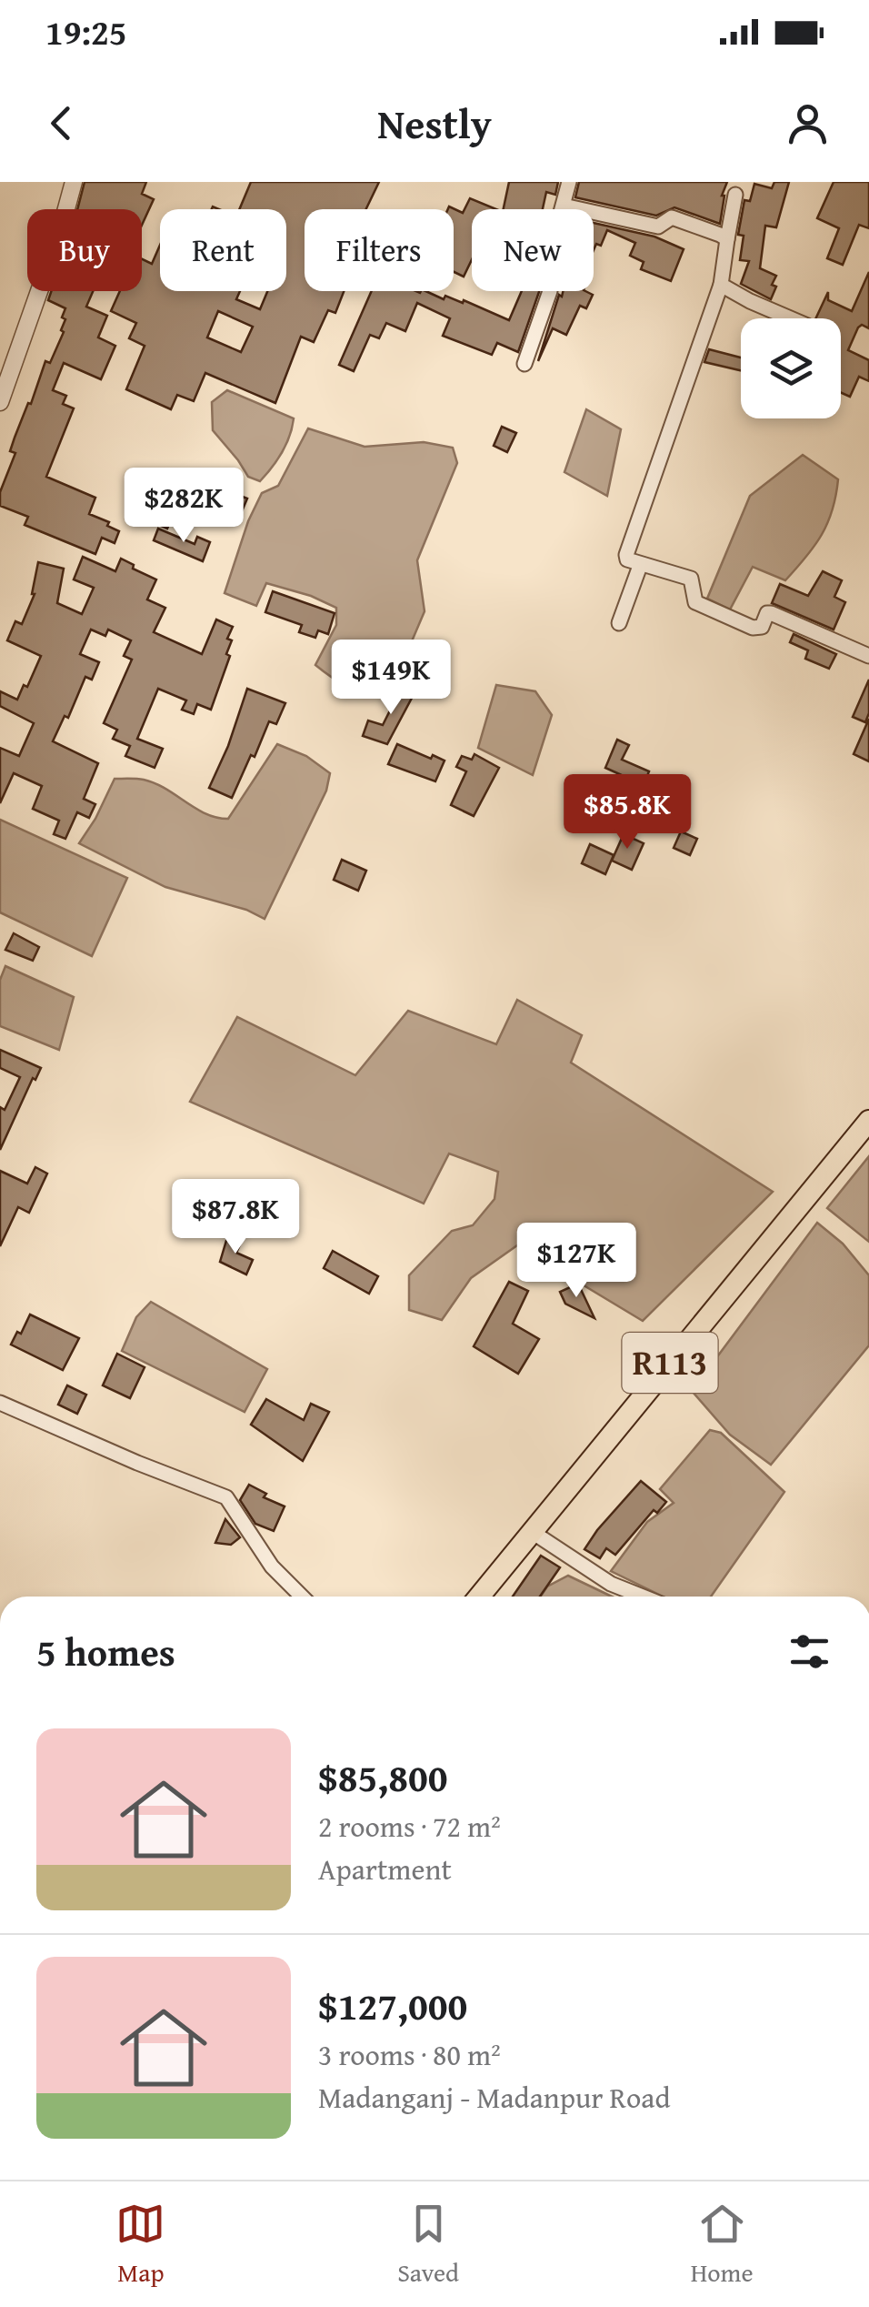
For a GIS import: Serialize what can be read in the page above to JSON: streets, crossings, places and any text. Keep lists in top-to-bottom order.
{
  "streets": {
    "main road": ["R113"]
  },
  "page": {
    "status": "19:25",
    "header": "Nestly",
    "chip": [
      "Buy",
      "Rent",
      "Filters",
      "New"
    ],
    "price": [
      "$282K",
      "$149K",
      "$85.8K",
      "$87.8K",
      "$127K"
    ],
    "heading": "5 homes",
    "list": [
      {
        "name": "$85,800",
        "note": "2 rooms · 72 m² · Apartment"
      },
      {
        "name": "$127,000",
        "note": "3 rooms · 80 m² · Madanganj - Madanpur Road"
      }
    ],
    "tabs": ["Map", "Saved", "Home"]
  }
}
